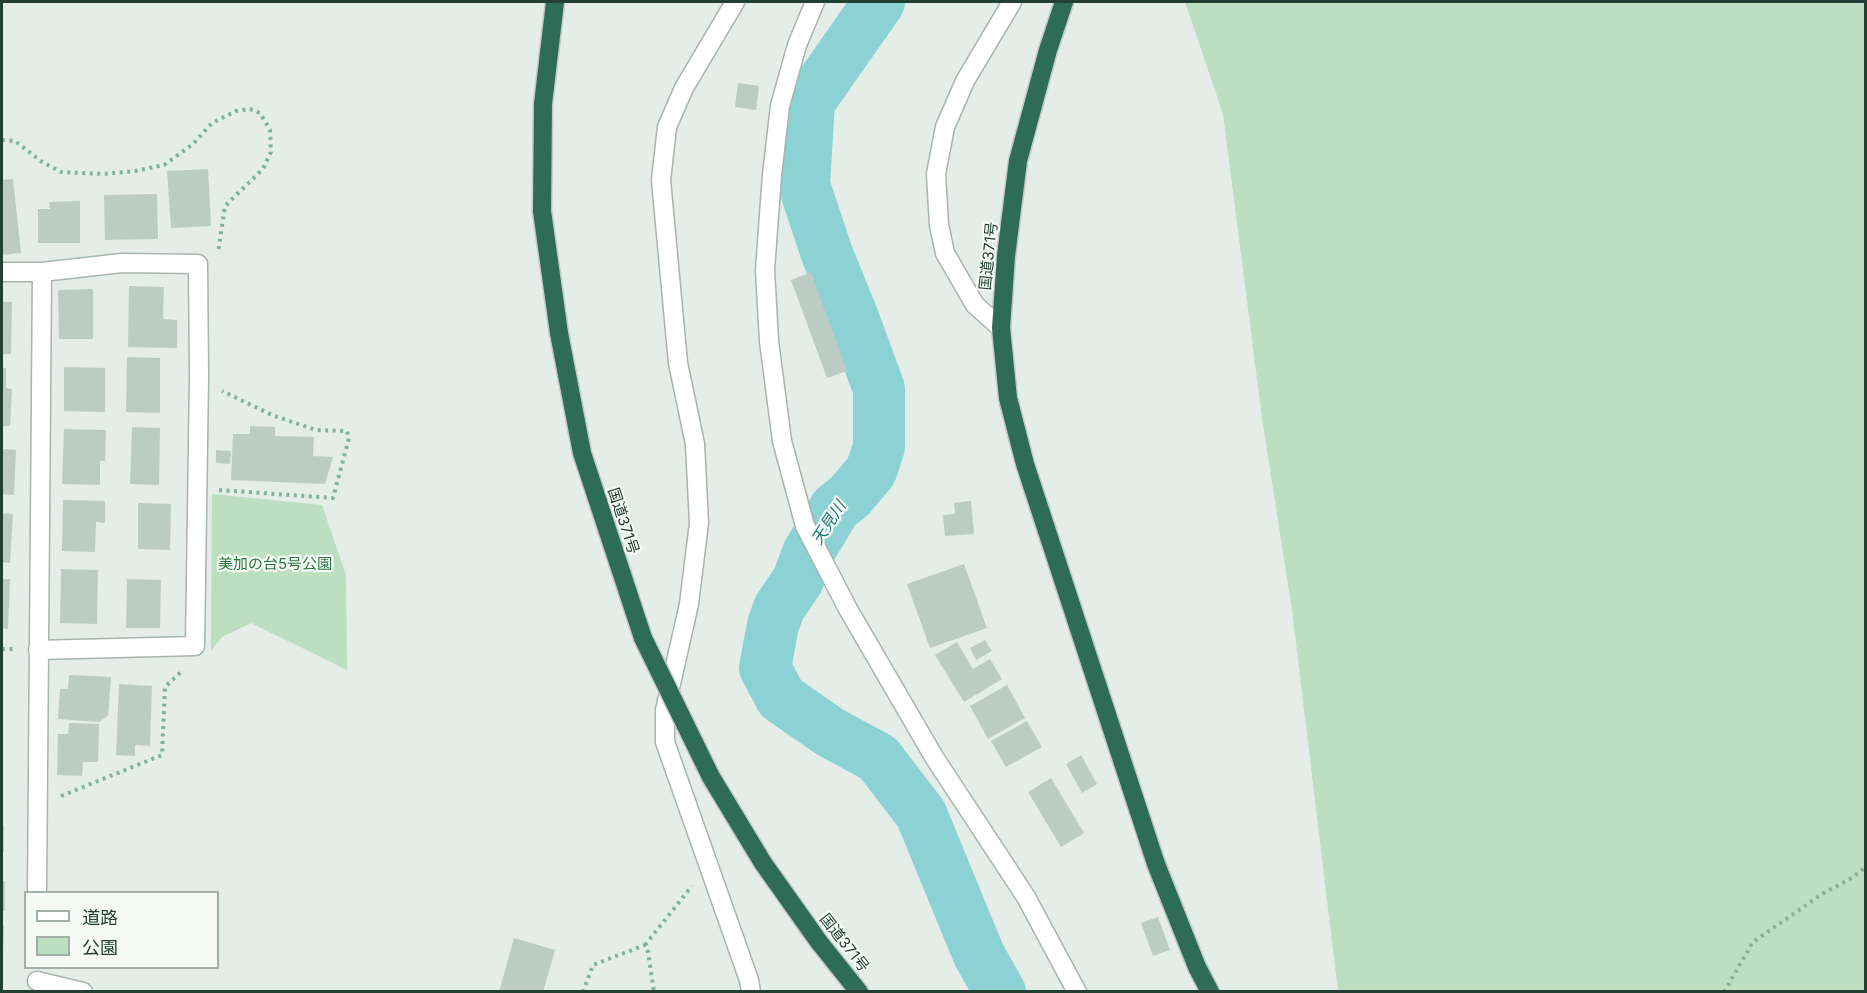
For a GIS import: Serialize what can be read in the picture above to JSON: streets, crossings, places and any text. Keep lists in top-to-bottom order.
{
  "streets": {
    "highway": ["国道371号"]
  },
  "water": ["天見川"],
  "parks": ["美加の台5号公園"],
  "legend": ["道路", "公園"]
}
